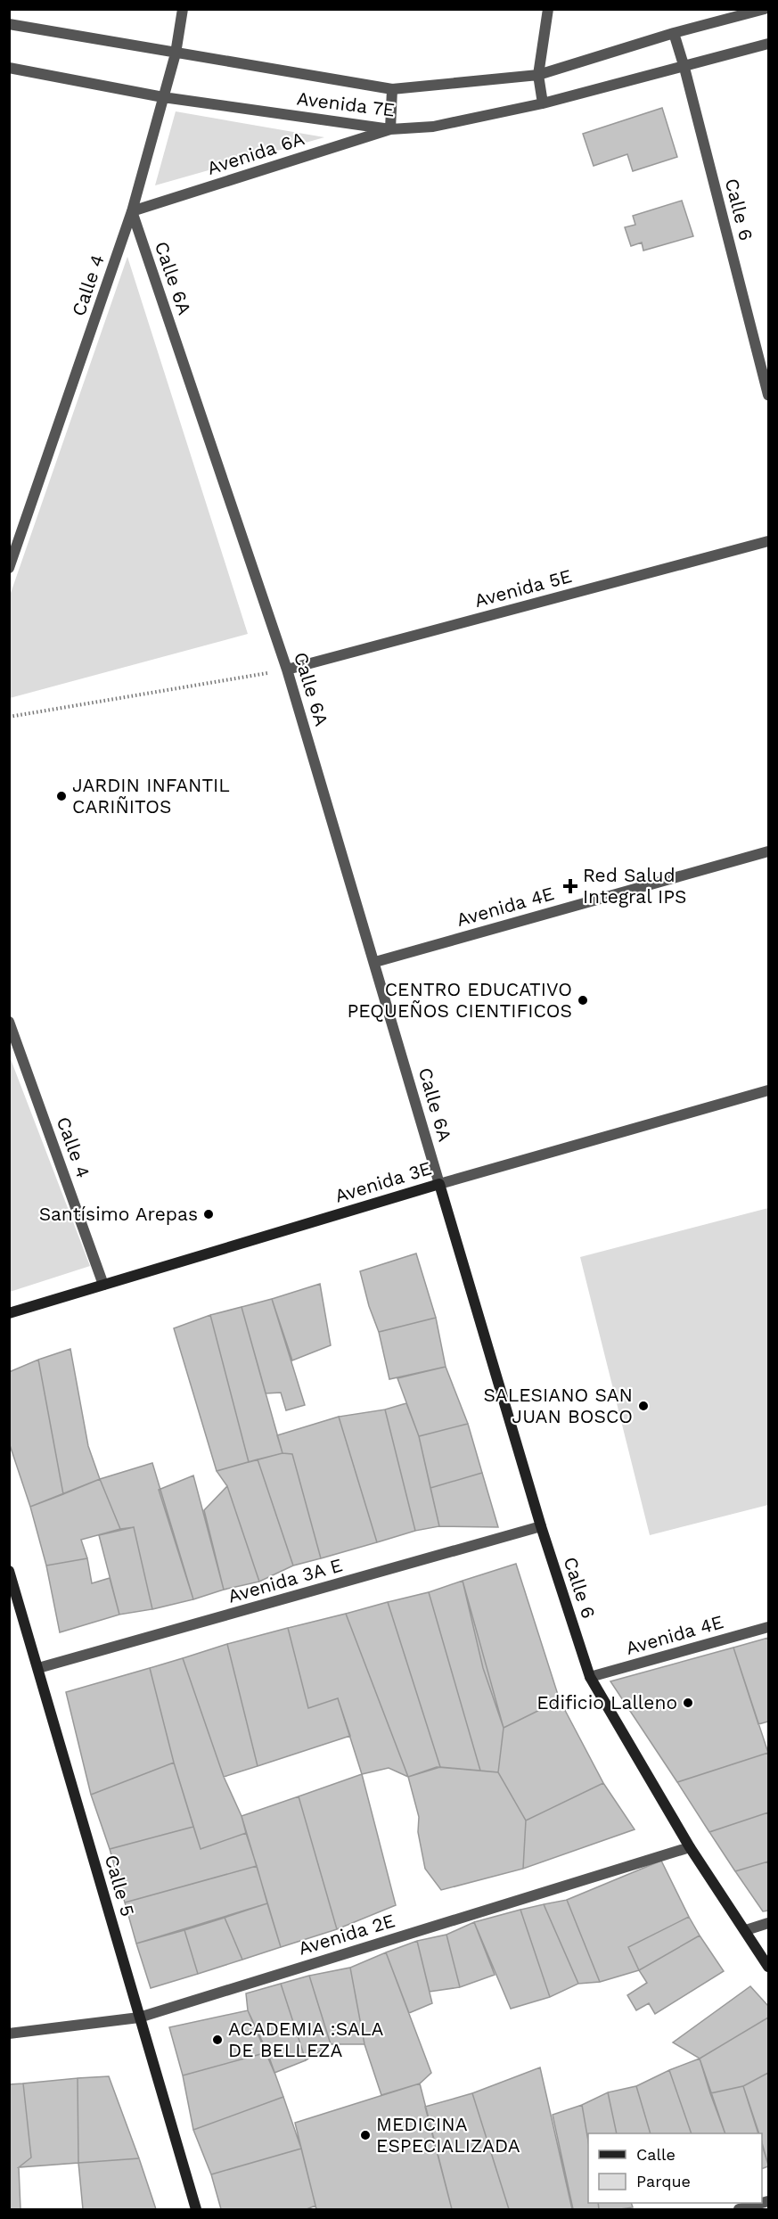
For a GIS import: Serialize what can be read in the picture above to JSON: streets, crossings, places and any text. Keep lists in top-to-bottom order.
{
  "streets": {
    "street": [
      "Avenida 7E",
      "Avenida 6A",
      "Calle 6",
      "Calle 6A",
      "Calle 4",
      "Avenida 5E",
      "Avenida 4E",
      "Avenida 3E",
      "Avenida 3A E",
      "Calle 5",
      "Avenida 2E"
    ]
  },
  "crossings": [
    ["Avenida 7E", "Avenida 6A"],
    ["Avenida 7E", "Calle 6"],
    ["Avenida 7E", "Calle 4"],
    ["Avenida 6A", "Calle 6A"],
    ["Avenida 6A", "Calle 4"],
    ["Calle 6", "Calle 6A"],
    ["Calle 6", "Avenida 4E"],
    ["Calle 6", "Avenida 3E"],
    ["Calle 6", "Avenida 3A E"],
    ["Calle 6", "Avenida 2E"],
    ["Calle 6A", "Calle 4"],
    ["Calle 6A", "Avenida 5E"],
    ["Calle 6A", "Avenida 4E"],
    ["Calle 6A", "Avenida 3E"],
    ["Calle 4", "Avenida 3E"],
    ["Avenida 3A E", "Calle 5"],
    ["Calle 5", "Avenida 2E"]
  ],
  "places": {
    "other": [
      "JARDIN INFANTIL CARIÑITOS",
      "CENTRO EDUCATIVO PEQUEÑOS CIENTIFICOS",
      "Santísimo Arepas",
      "SALESIANO SAN JUAN BOSCO",
      "Edificio Lalleno",
      "ACADEMIA :SALA DE BELLEZA",
      "MEDICINA ESPECIALIZADA"
    ],
    "health": ["Red Salud Integral IPS"]
  },
  "legend": ["Calle", "Parque"]
}
